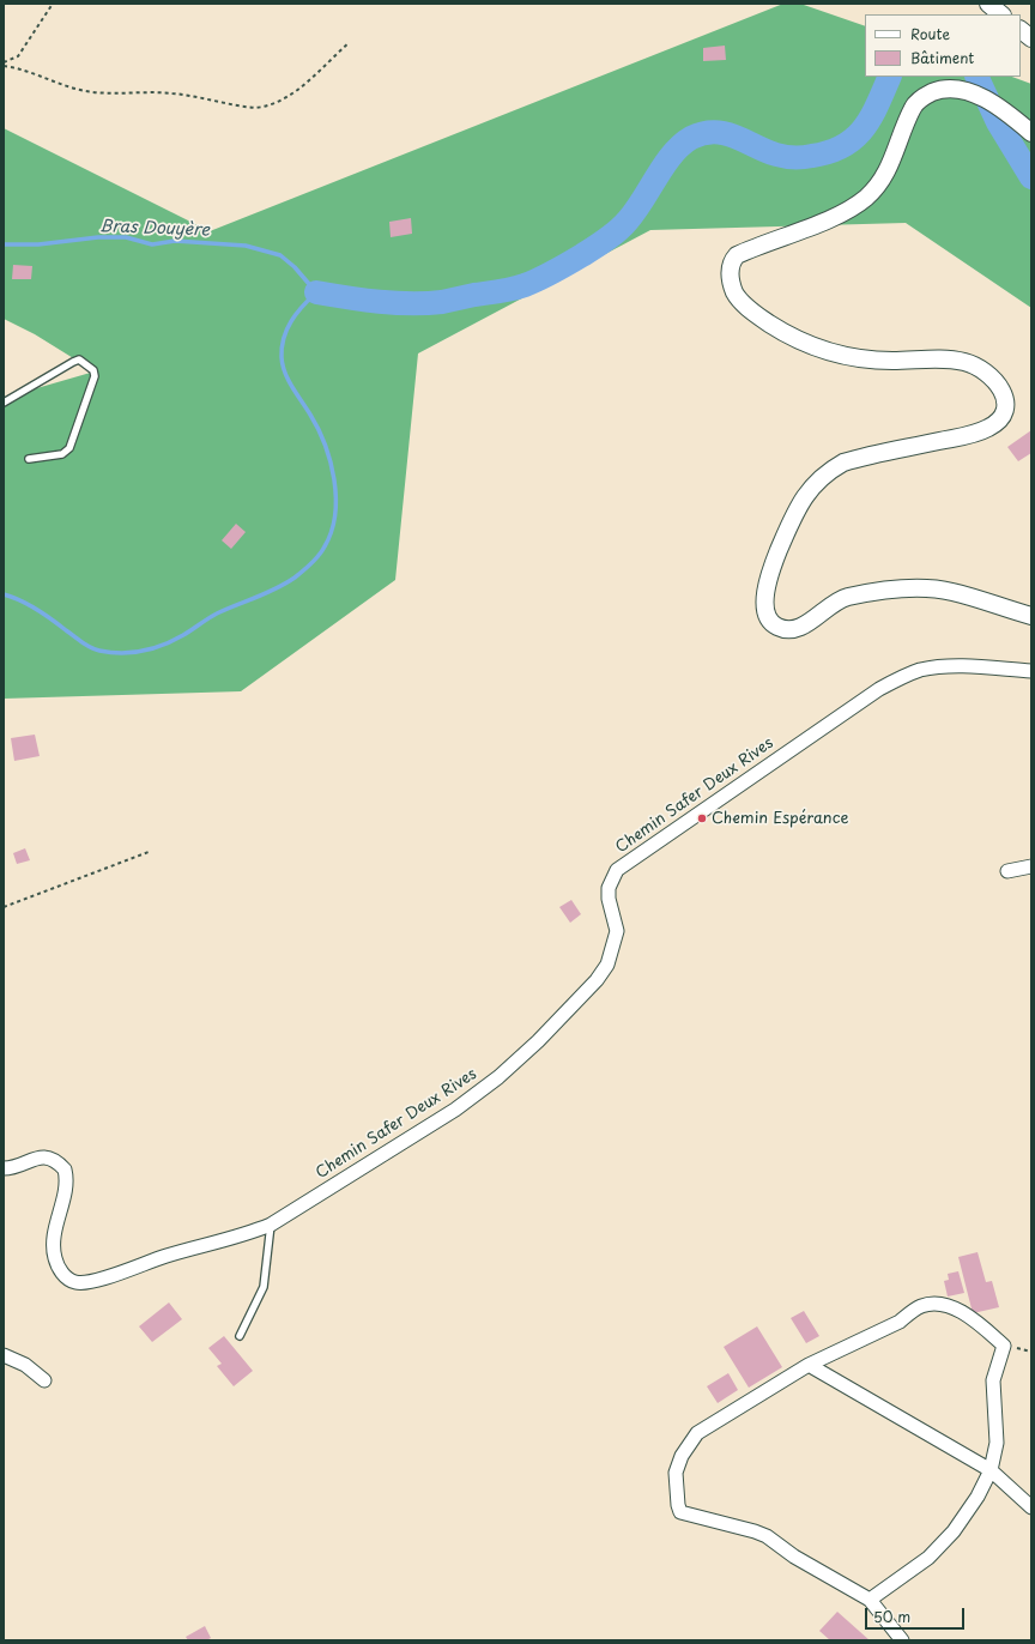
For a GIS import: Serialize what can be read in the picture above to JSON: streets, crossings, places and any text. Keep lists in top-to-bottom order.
{
  "streets": {
    "street": ["Chemin Safer Deux Rives"]
  },
  "water": ["Bras Douyère"],
  "places": ["Chemin Espérance"],
  "legend": ["Route", "Bâtiment"],
  "scale_bar": "50 m"
}
